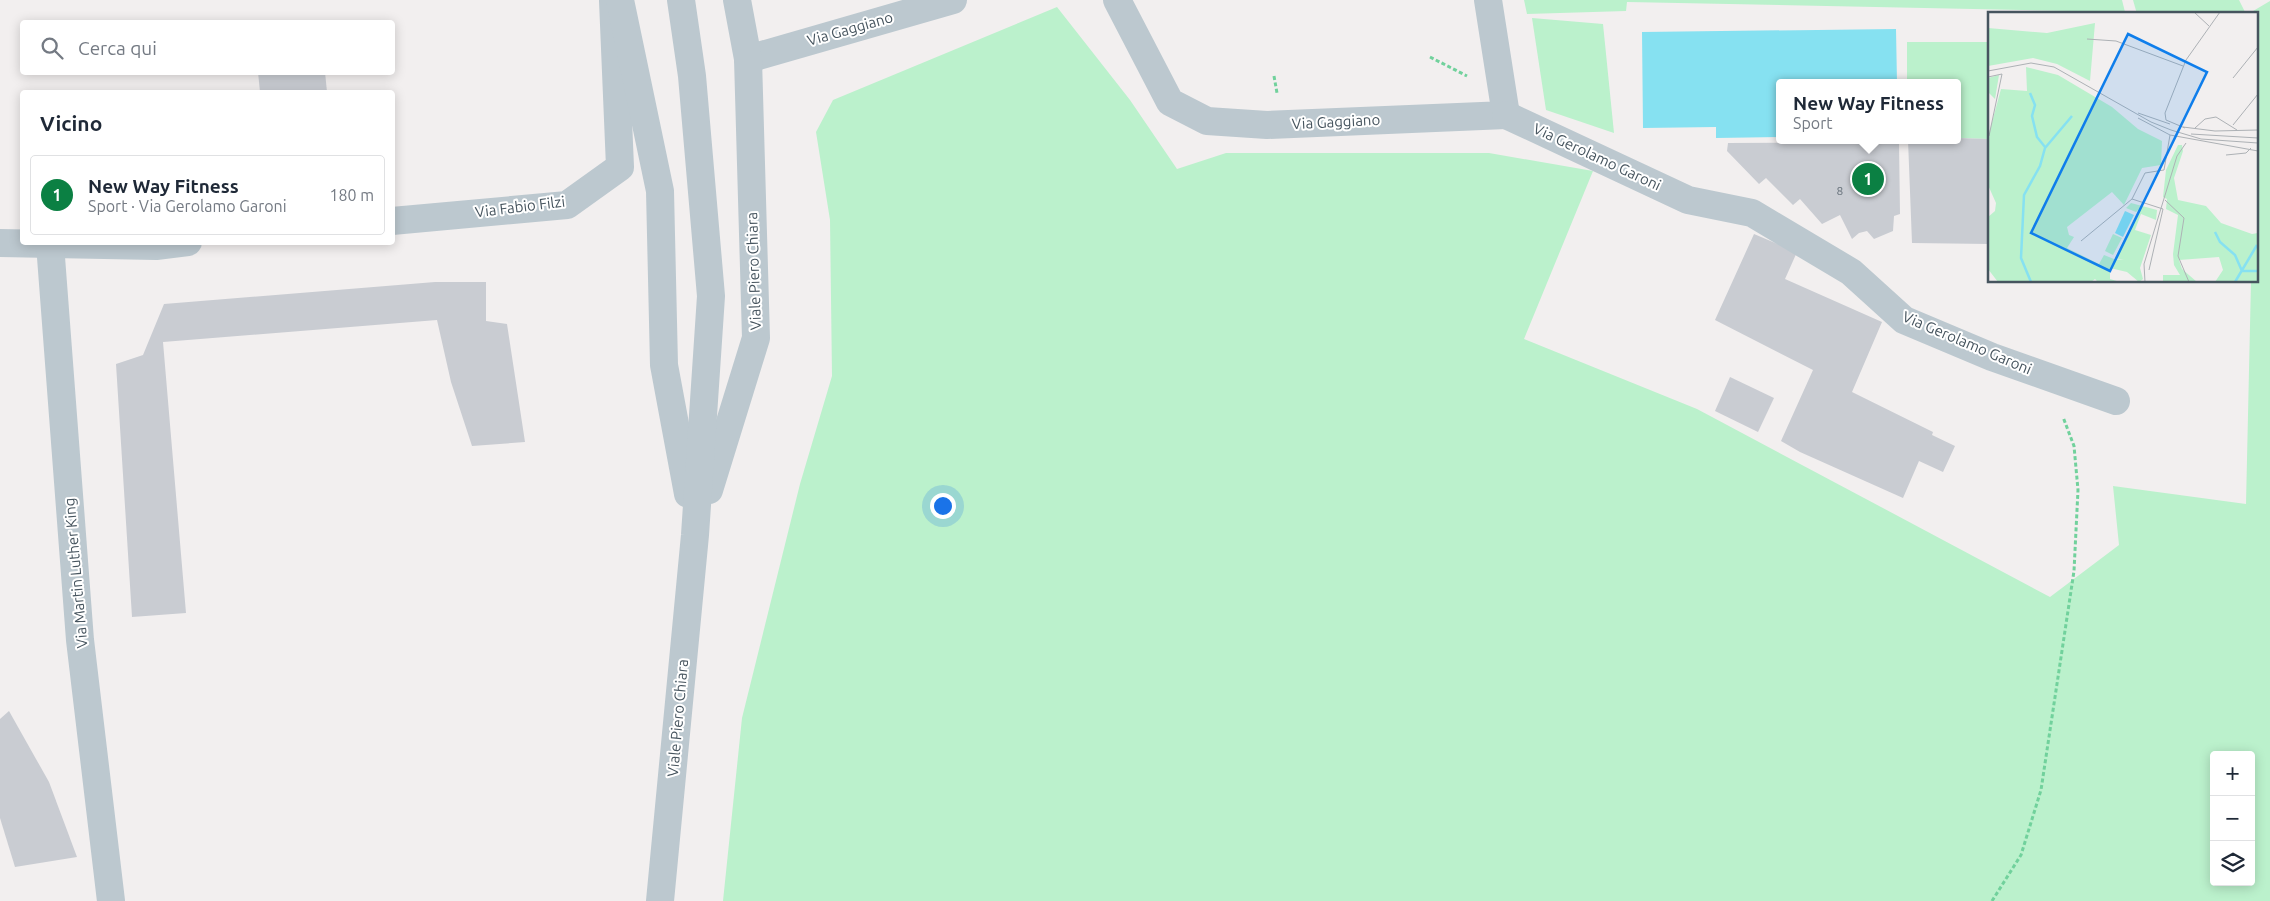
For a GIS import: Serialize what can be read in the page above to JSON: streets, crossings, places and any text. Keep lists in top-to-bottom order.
{
  "streets": {
    "street": [
      "Via Gaggiano",
      "Via Gerolamo Garoni",
      "Via Fabio Filzi",
      "Viale Piero Chiara",
      "Via Martin Luther King"
    ]
  },
  "crossings": [
    ["Via Gaggiano", "Via Gerolamo Garoni"],
    ["Via Gaggiano", "Viale Piero Chiara"]
  ],
  "house_numbers": ["8"],
  "page": {
    "search": "Cerca qui",
    "popup": ["New Way Fitness", "Sport"],
    "heading": "Vicino",
    "list": [
      {
        "mark": "1",
        "name": "New Way Fitness",
        "note": "Sport · Via Gerolamo Garoni",
        "value": "180 m"
      }
    ],
    "pins": "1",
    "map_buttons": ["+", "−"]
  }
}
